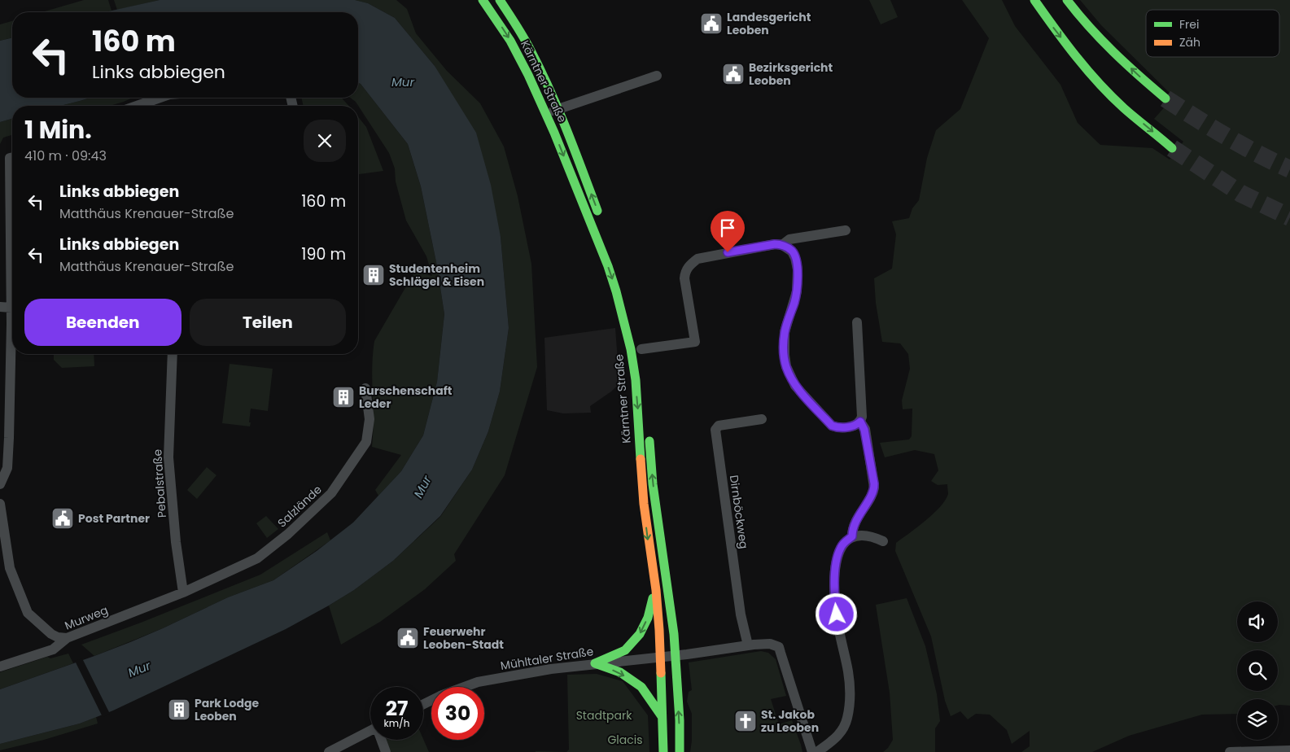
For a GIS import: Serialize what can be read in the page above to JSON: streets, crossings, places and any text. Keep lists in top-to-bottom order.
{
  "streets": {
    "main road": ["Kärntner Straße"],
    "street": [
      "Pebalstraße",
      "Salzlände",
      "Dirnböckweg",
      "Murweg",
      "Mühltaler Straße"
    ]
  },
  "crossings": [
    ["Kärntner Straße", "Mühltaler Straße"],
    ["Pebalstraße", "Salzlände"],
    ["Pebalstraße", "Murweg"],
    ["Salzlände", "Murweg"]
  ],
  "water": ["Mur"],
  "parks": ["Stadtpark", "Glacis"],
  "places": {
    "public building": [
      "Landesgericht Leoben",
      "Bezirksgericht Leoben",
      "Post Partner",
      "Feuerwehr Leoben-Stadt"
    ],
    "building": ["Studentenheim Schlägel & Eisen", "Burschenschaft Leder", "Park Lodge Leoben"],
    "church": ["St. Jakob zu Leoben"]
  },
  "legend": ["Frei", "Zäh"],
  "page": {
    "turn": ["160 m", "Links abbiegen"],
    "heading": ["1 Min.", "410 m · 09:43"],
    "list": [
      {
        "name": "Links abbiegen",
        "note": "Matthäus Krenauer-Straße",
        "value": "160 m"
      },
      {
        "name": "Links abbiegen",
        "note": "Matthäus Krenauer-Straße",
        "value": "190 m"
      }
    ],
    "buttons": ["Beenden", "Teilen"],
    "speed": "27 km/h",
    "limit": "30"
  }
}
